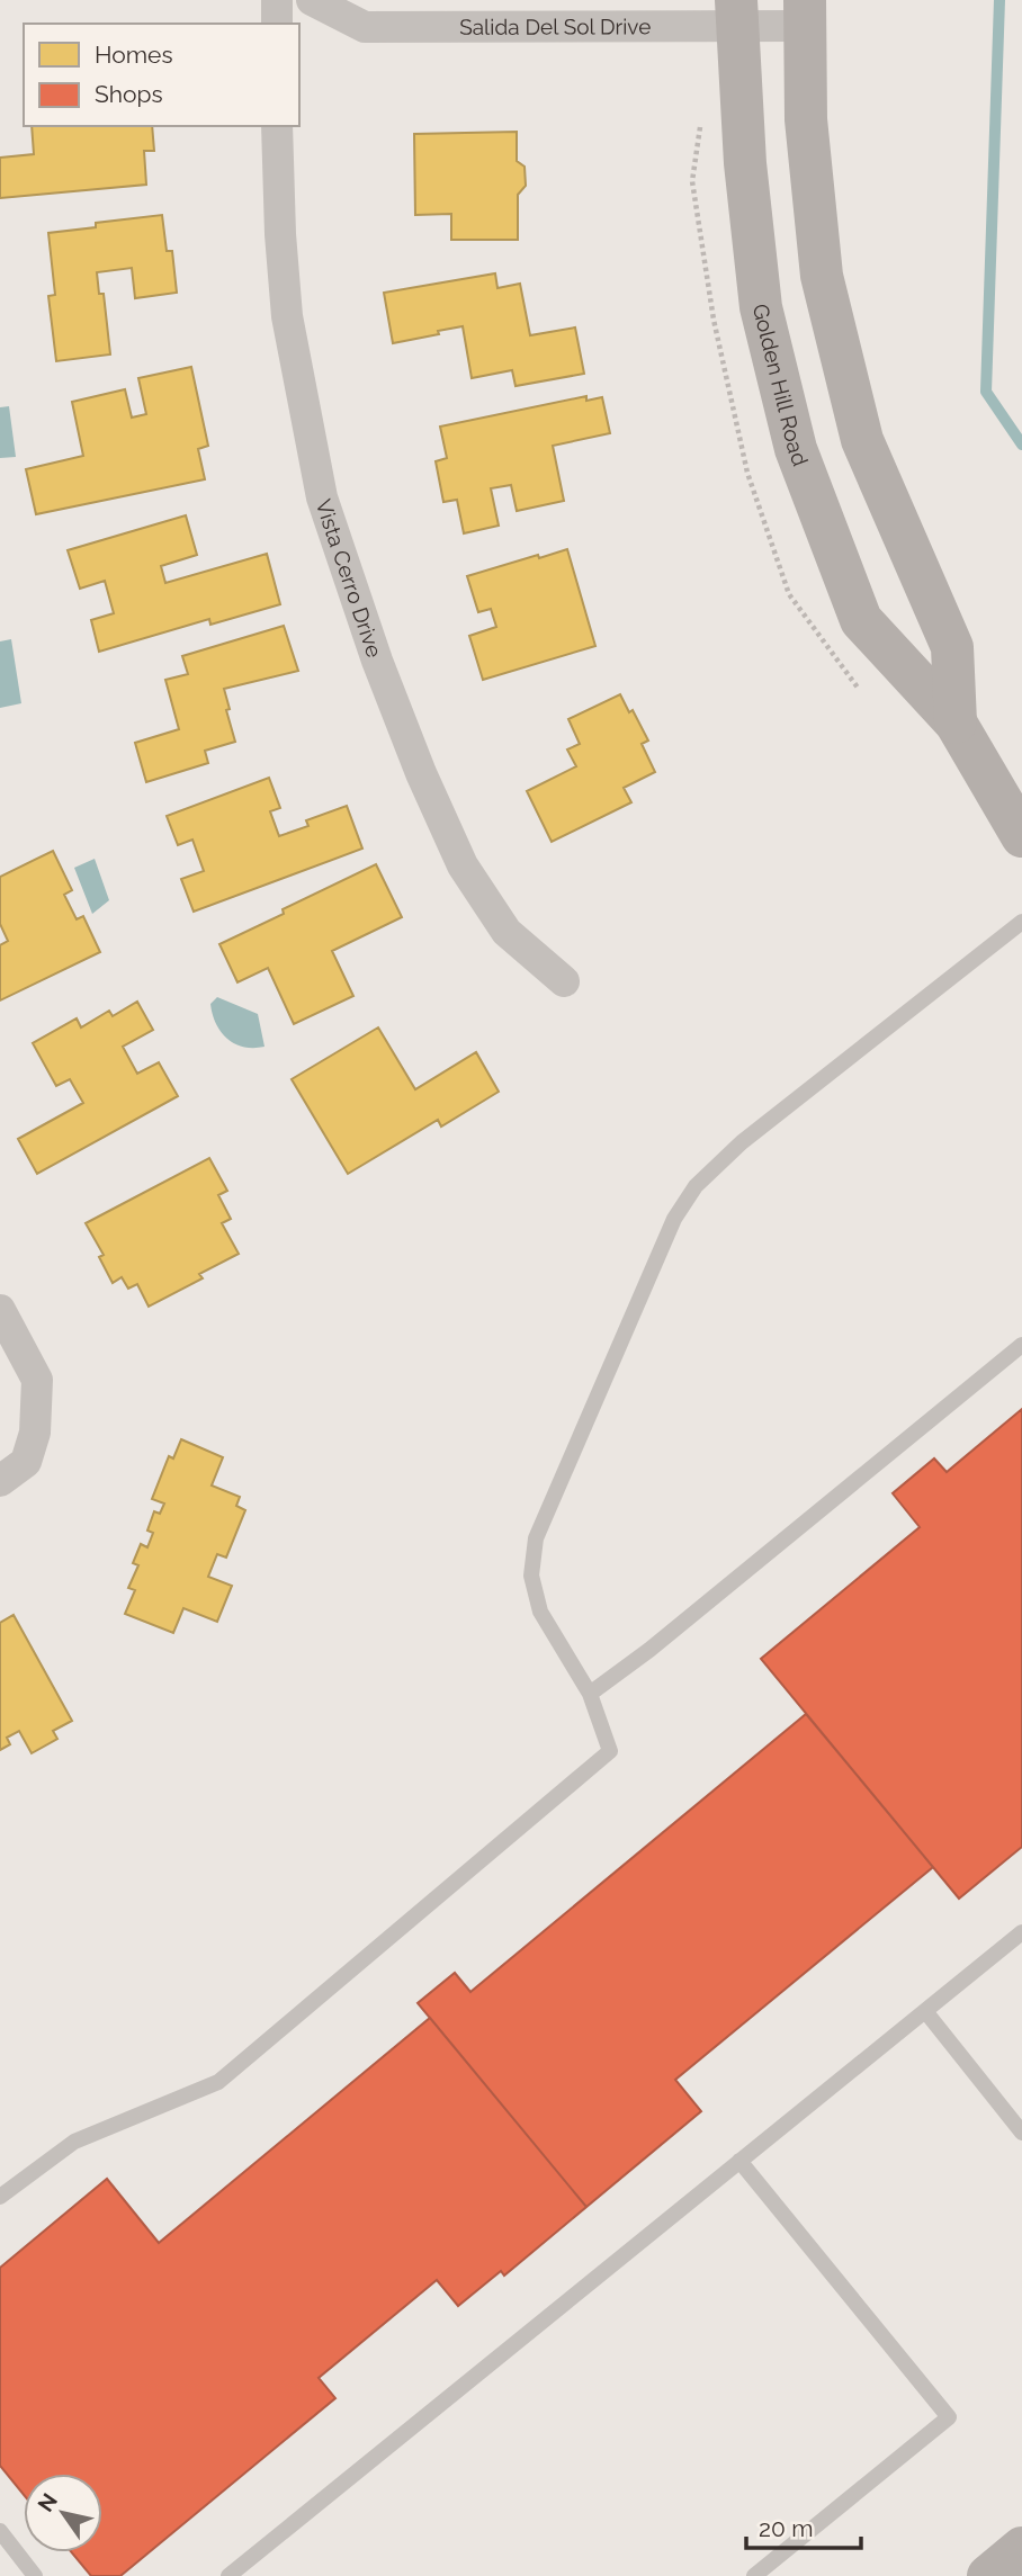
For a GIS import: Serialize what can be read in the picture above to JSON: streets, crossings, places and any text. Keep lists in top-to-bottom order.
{
  "streets": {
    "main road": ["Golden Hill Road"],
    "street": ["Salida Del Sol Drive", "Vista Cerro Drive"]
  },
  "crossings": [
    ["Salida Del Sol Drive", "Golden Hill Road"]
  ],
  "legend": ["Homes", "Shops"],
  "scale_bar": "20 m",
  "north": "top left"
}
